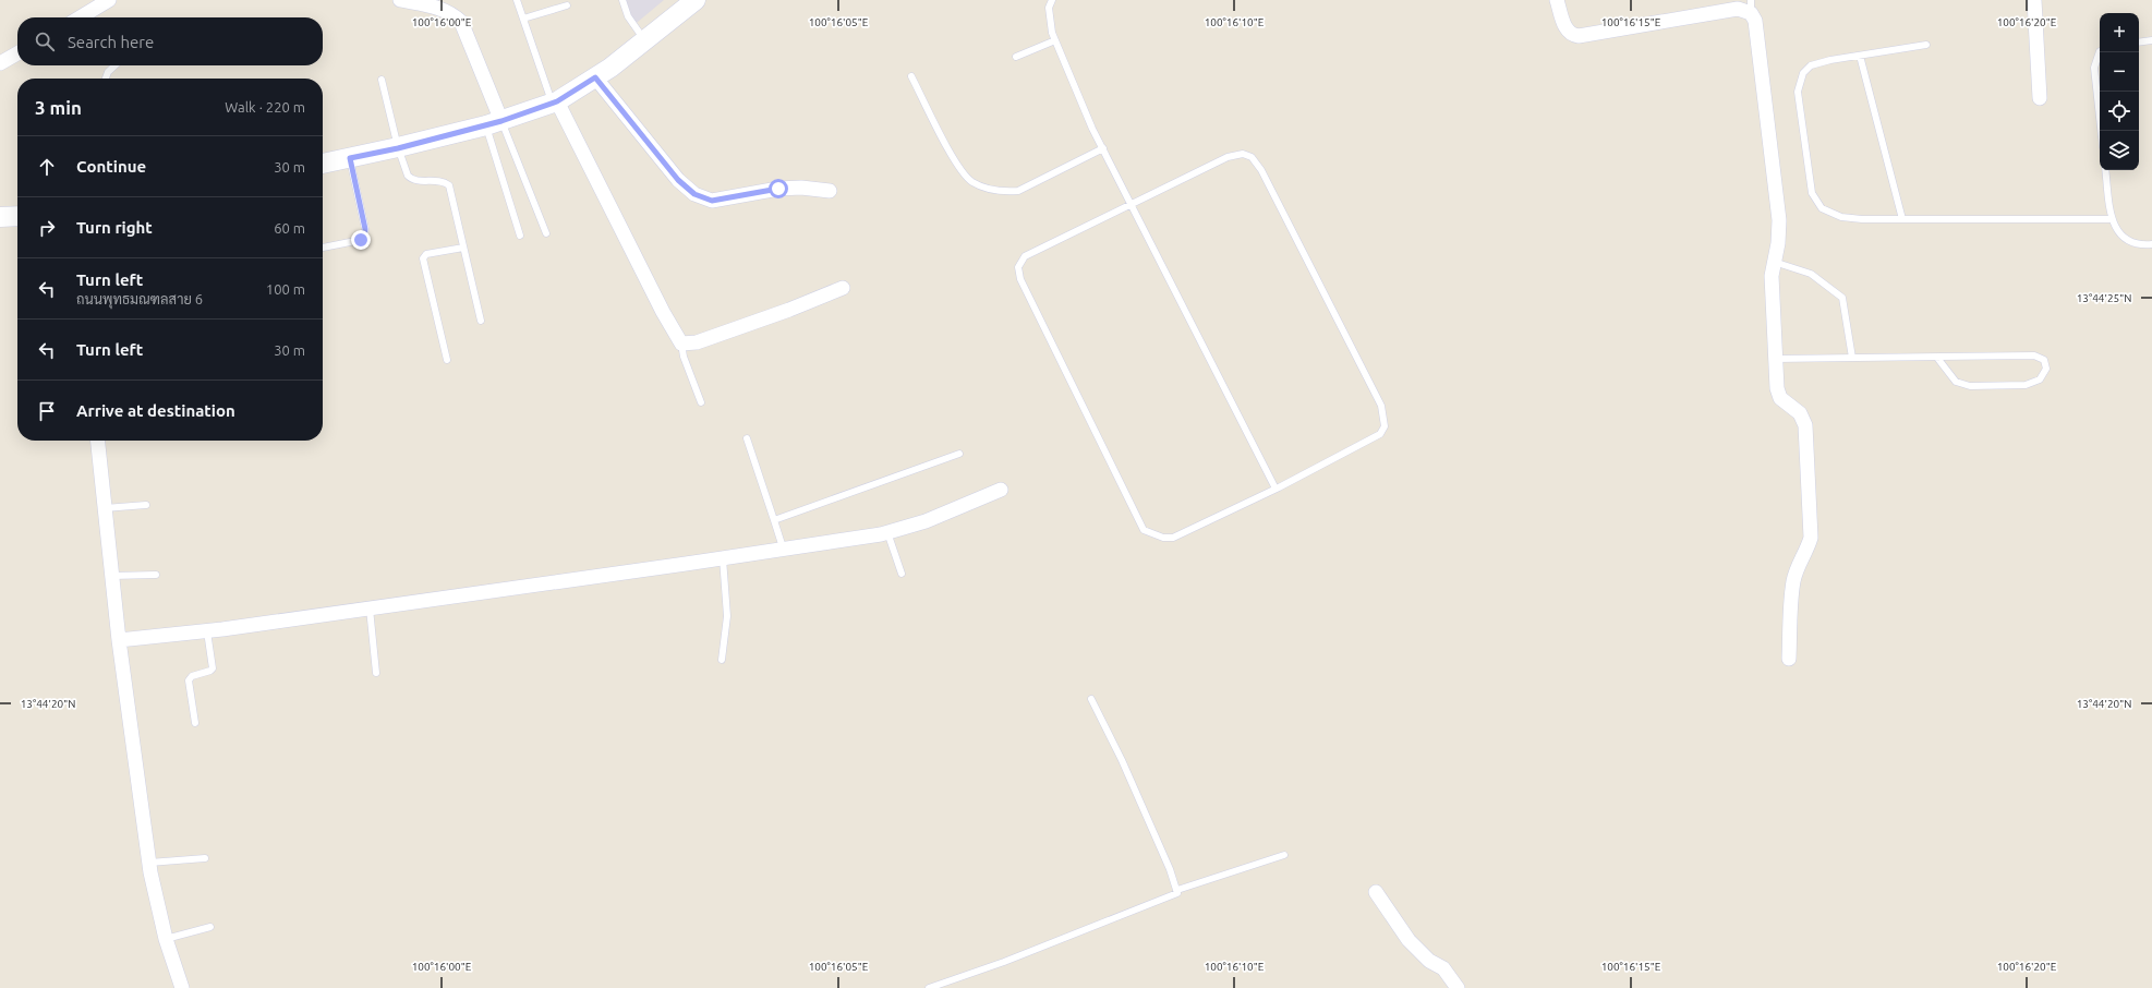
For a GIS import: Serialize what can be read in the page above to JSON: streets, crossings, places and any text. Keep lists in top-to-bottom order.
{
  "page": {
    "map_buttons": ["+", "−"],
    "search": "Search here",
    "heading": ["3 min", "Walk · 220 m"],
    "list": [
      ["Continue", "30 m"],
      ["Turn right", "60 m"],
      ["Turn left", "ถนนพุทธมณฑลสาย 6", "100 m"],
      ["Turn left", "30 m"],
      "Arrive at destination"
    ]
  },
  "coordinates": [
    "100°16'00\"E",
    "100°16'05\"E",
    "100°16'10\"E",
    "100°16'15\"E",
    "100°16'20\"E",
    "13°44'25\"N",
    "13°44'20\"N"
  ]
}
